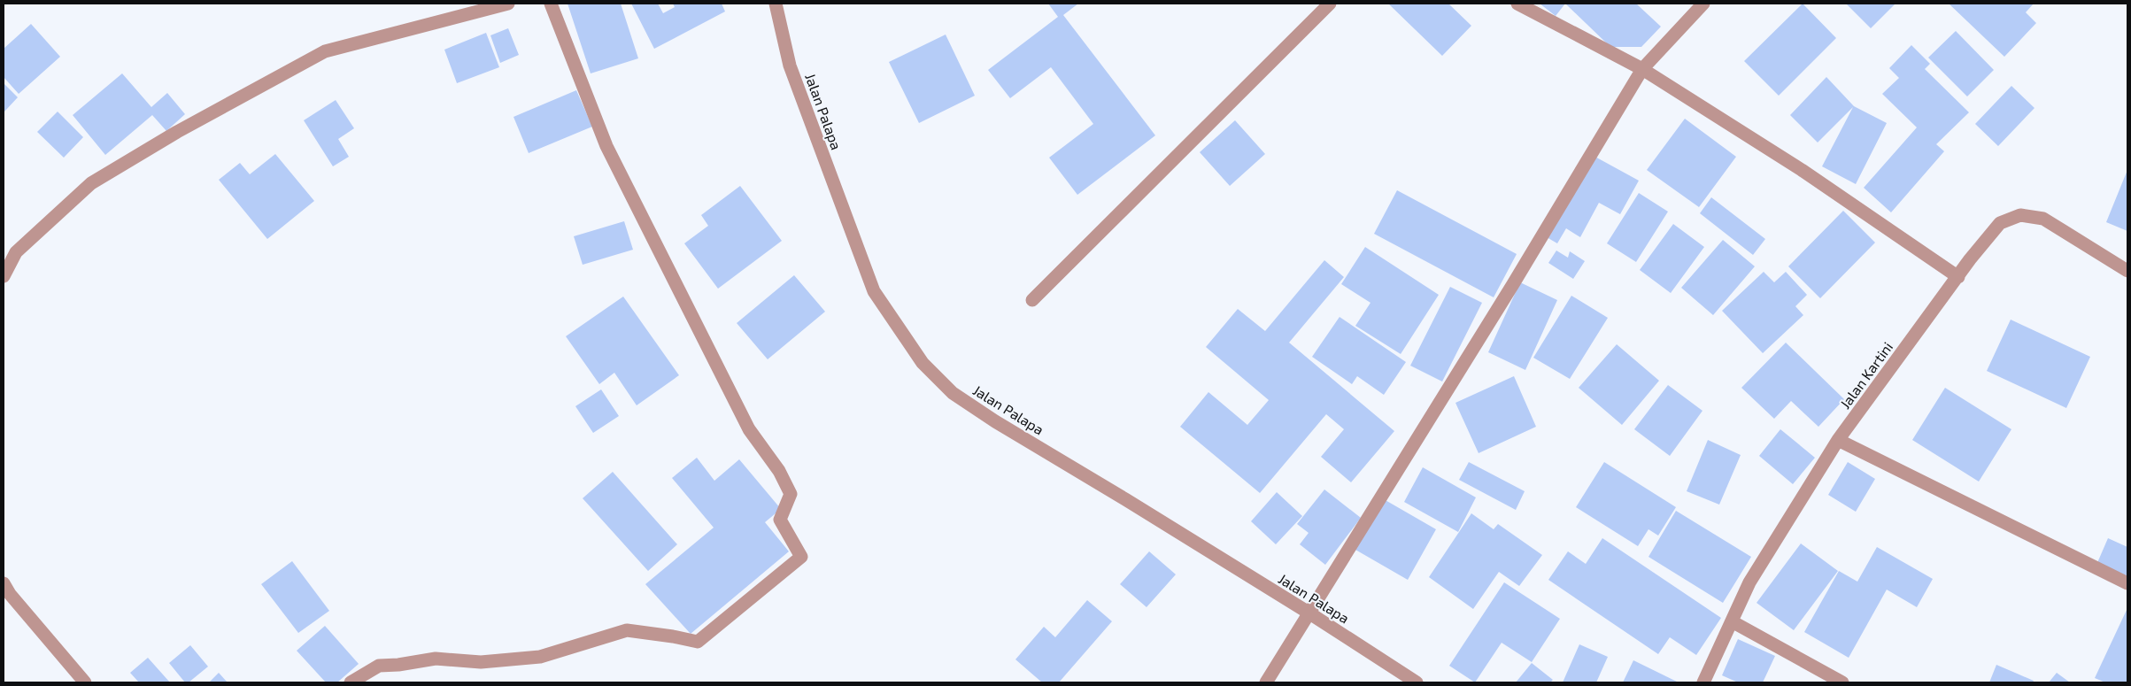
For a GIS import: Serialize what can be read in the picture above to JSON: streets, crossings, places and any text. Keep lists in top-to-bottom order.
{
  "streets": {
    "street": ["Jalan Palapa", "Jalan Kartini"]
  }
}
